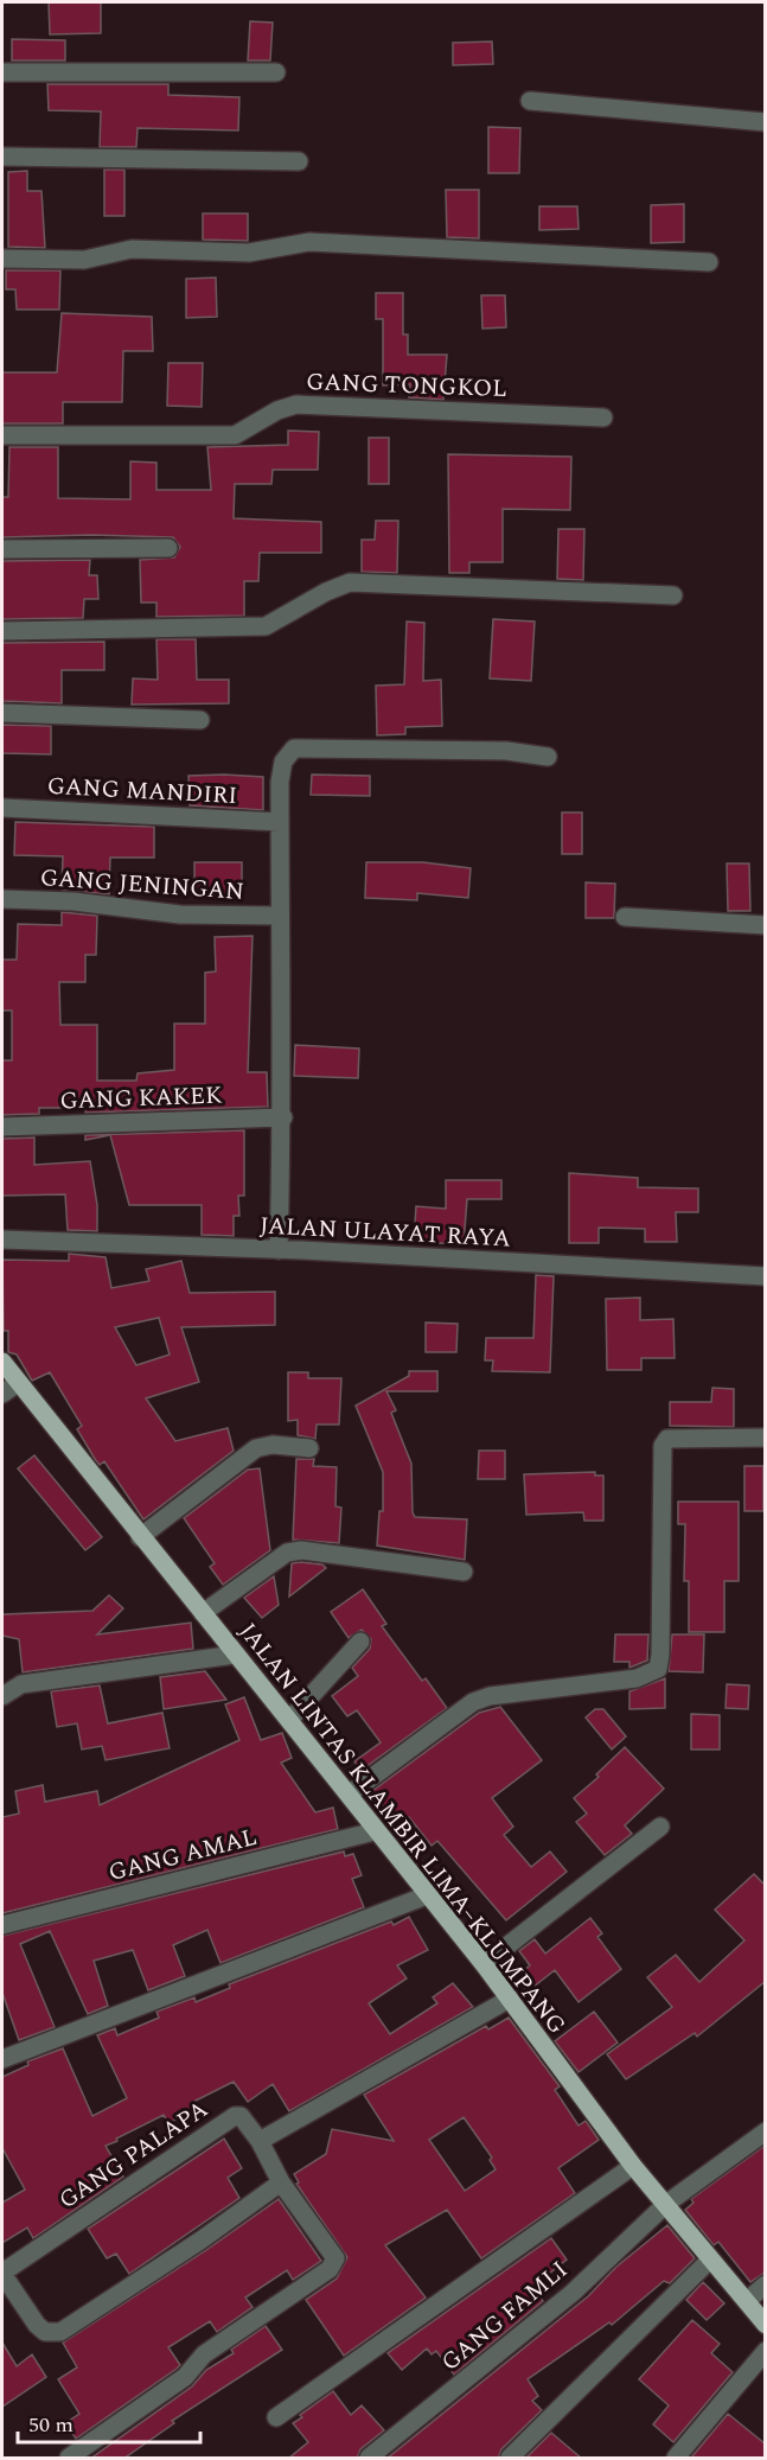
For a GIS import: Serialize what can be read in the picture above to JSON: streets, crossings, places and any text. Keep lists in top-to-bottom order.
{
  "streets": {
    "main road": ["JALAN LINTAS KLAMBIR LIMA–KLUMPANG"],
    "street": [
      "GANG TONGKOL",
      "GANG MANDIRI",
      "GANG JENINGAN",
      "GANG KAKEK",
      "JALAN ULAYAT RAYA",
      "GANG AMAL",
      "GANG PALAPA",
      "GANG FAMLI"
    ]
  },
  "crossings": [
    ["JALAN LINTAS KLAMBIR LIMA–KLUMPANG", "GANG AMAL"],
    ["JALAN LINTAS KLAMBIR LIMA–KLUMPANG", "GANG FAMLI"]
  ],
  "scale_bar": "50 m"
}
